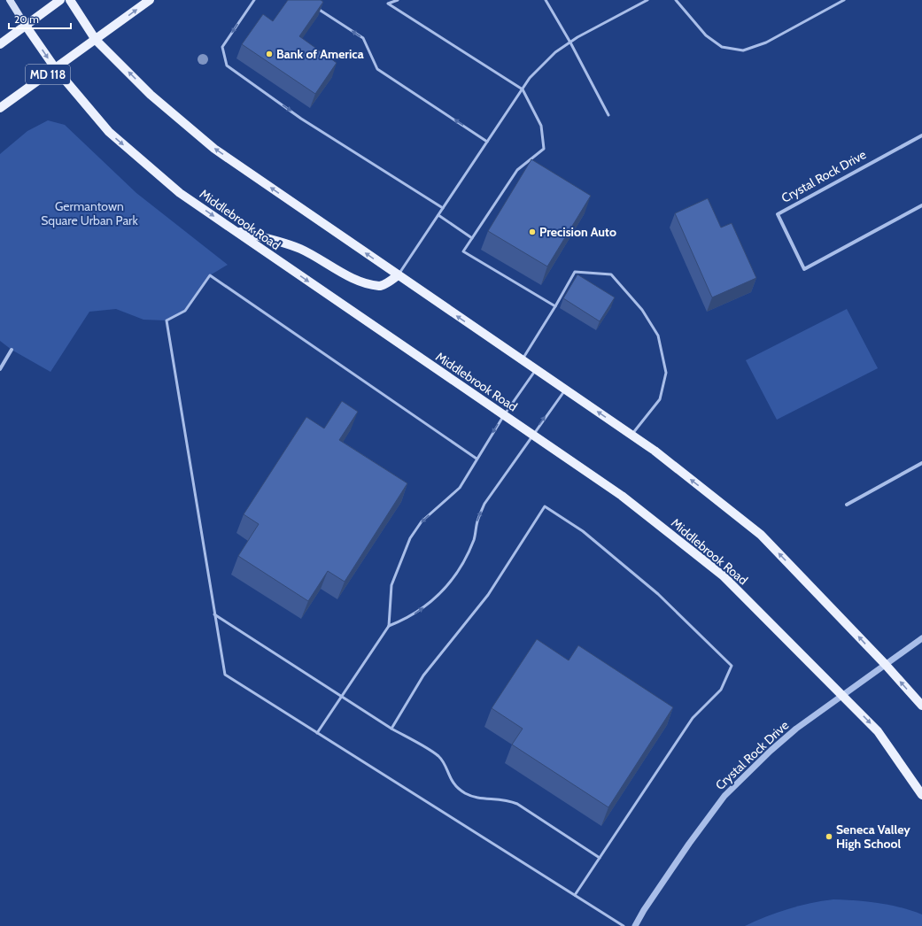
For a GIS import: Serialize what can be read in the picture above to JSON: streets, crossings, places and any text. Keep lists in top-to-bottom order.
{
  "streets": {
    "main road": ["MD 118", "Middlebrook Road"],
    "street": ["Crystal Rock Drive"]
  },
  "crossings": [
    ["MD 118", "Middlebrook Road"],
    ["Crystal Rock Drive", "Middlebrook Road"]
  ],
  "parks": ["Germantown Square Urban Park"],
  "places": ["Bank of America", "Precision Auto", "Seneca Valley High School"],
  "scale_bar": "20 m"
}
